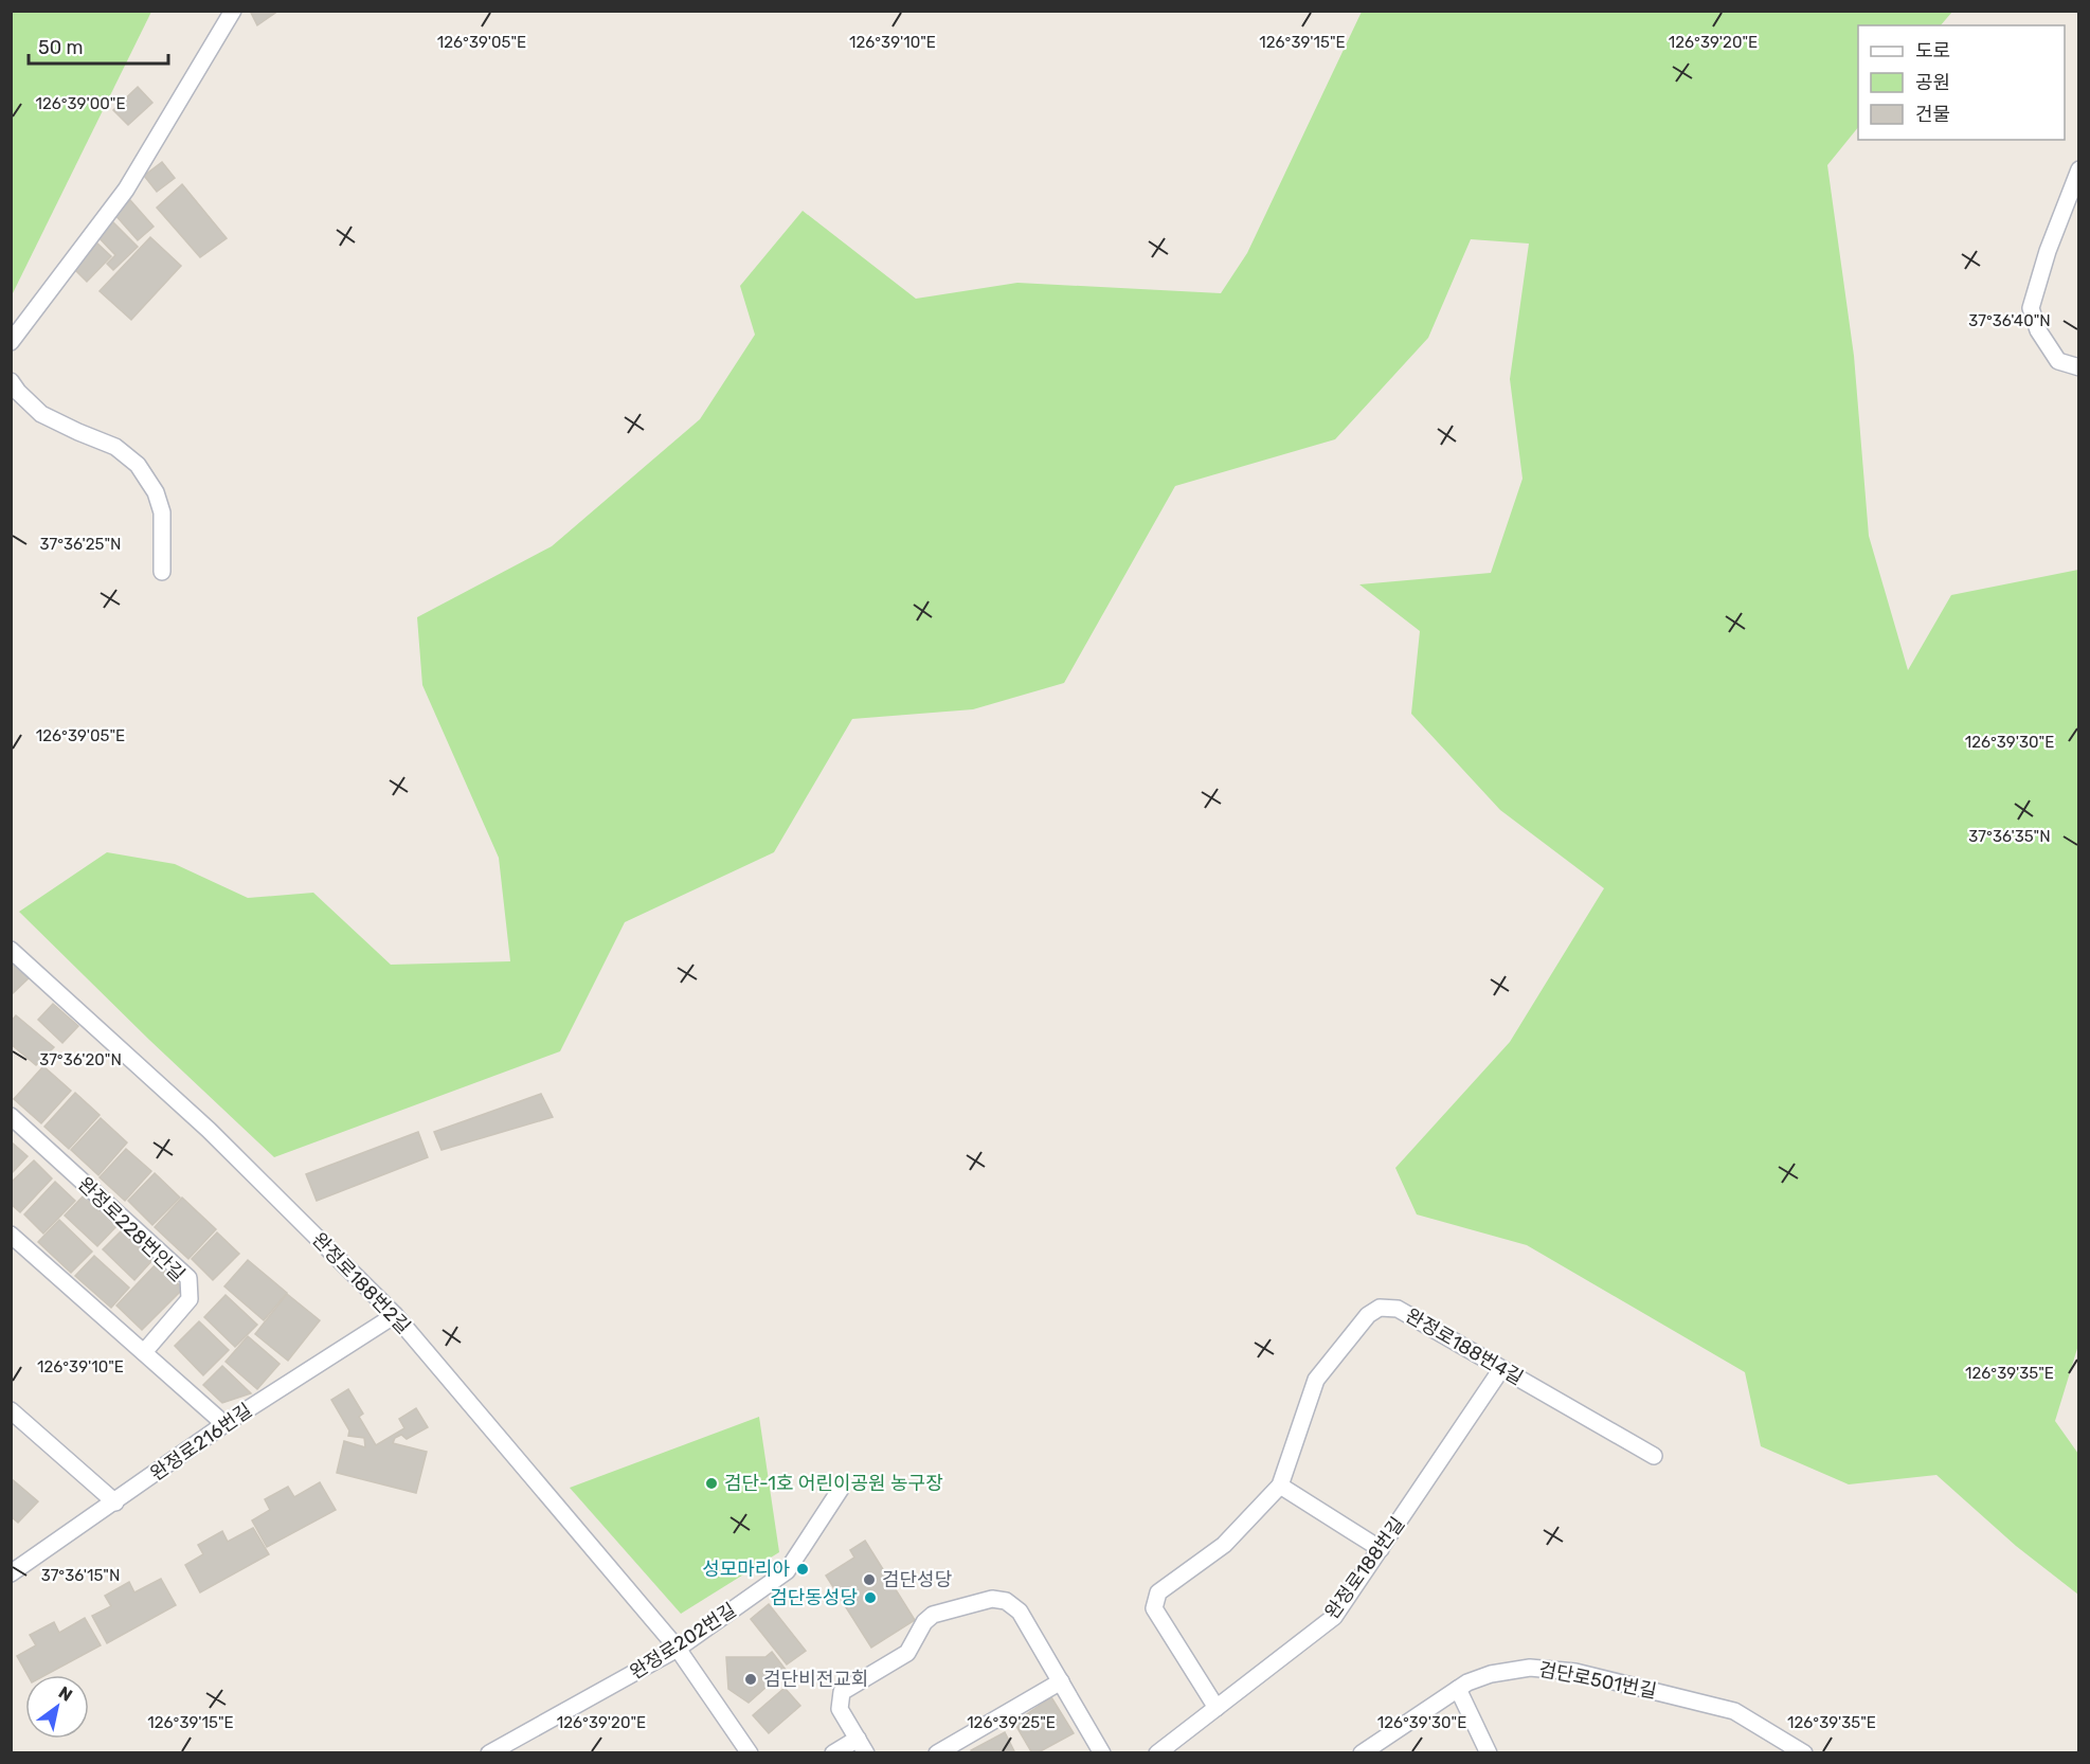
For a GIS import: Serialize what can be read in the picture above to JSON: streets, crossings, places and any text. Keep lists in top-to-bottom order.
{
  "streets": {
    "street": [
      "완정로228번안길",
      "완정로188번2길",
      "완정로188번4길",
      "완정로216번길",
      "완정로188번길",
      "완정로202번길",
      "검단로501번길"
    ]
  },
  "crossings": [
    ["완정로188번2길", "완정로216번길"],
    ["완정로188번2길", "완정로202번길"],
    ["완정로188번4길", "완정로188번길"]
  ],
  "places": [
    "검단-1호 어린이공원 농구장",
    "성모마리아",
    "검단성당",
    "검단동성당",
    "검단비전교회"
  ],
  "legend": ["도로", "공원", "건물"],
  "scale_bar": "50 m",
  "north": "top right",
  "coordinates": [
    "126°39'10\"E",
    "126°39'05\"E",
    "126°39'15\"E",
    "126°39'20\"E",
    "126°39'00\"E",
    "37°36'40\"N",
    "37°36'25\"N",
    "126°39'30\"E",
    "37°36'35\"N",
    "37°36'20\"N",
    "126°39'35\"E",
    "37°36'15\"N",
    "126°39'25\"E"
  ]
}
